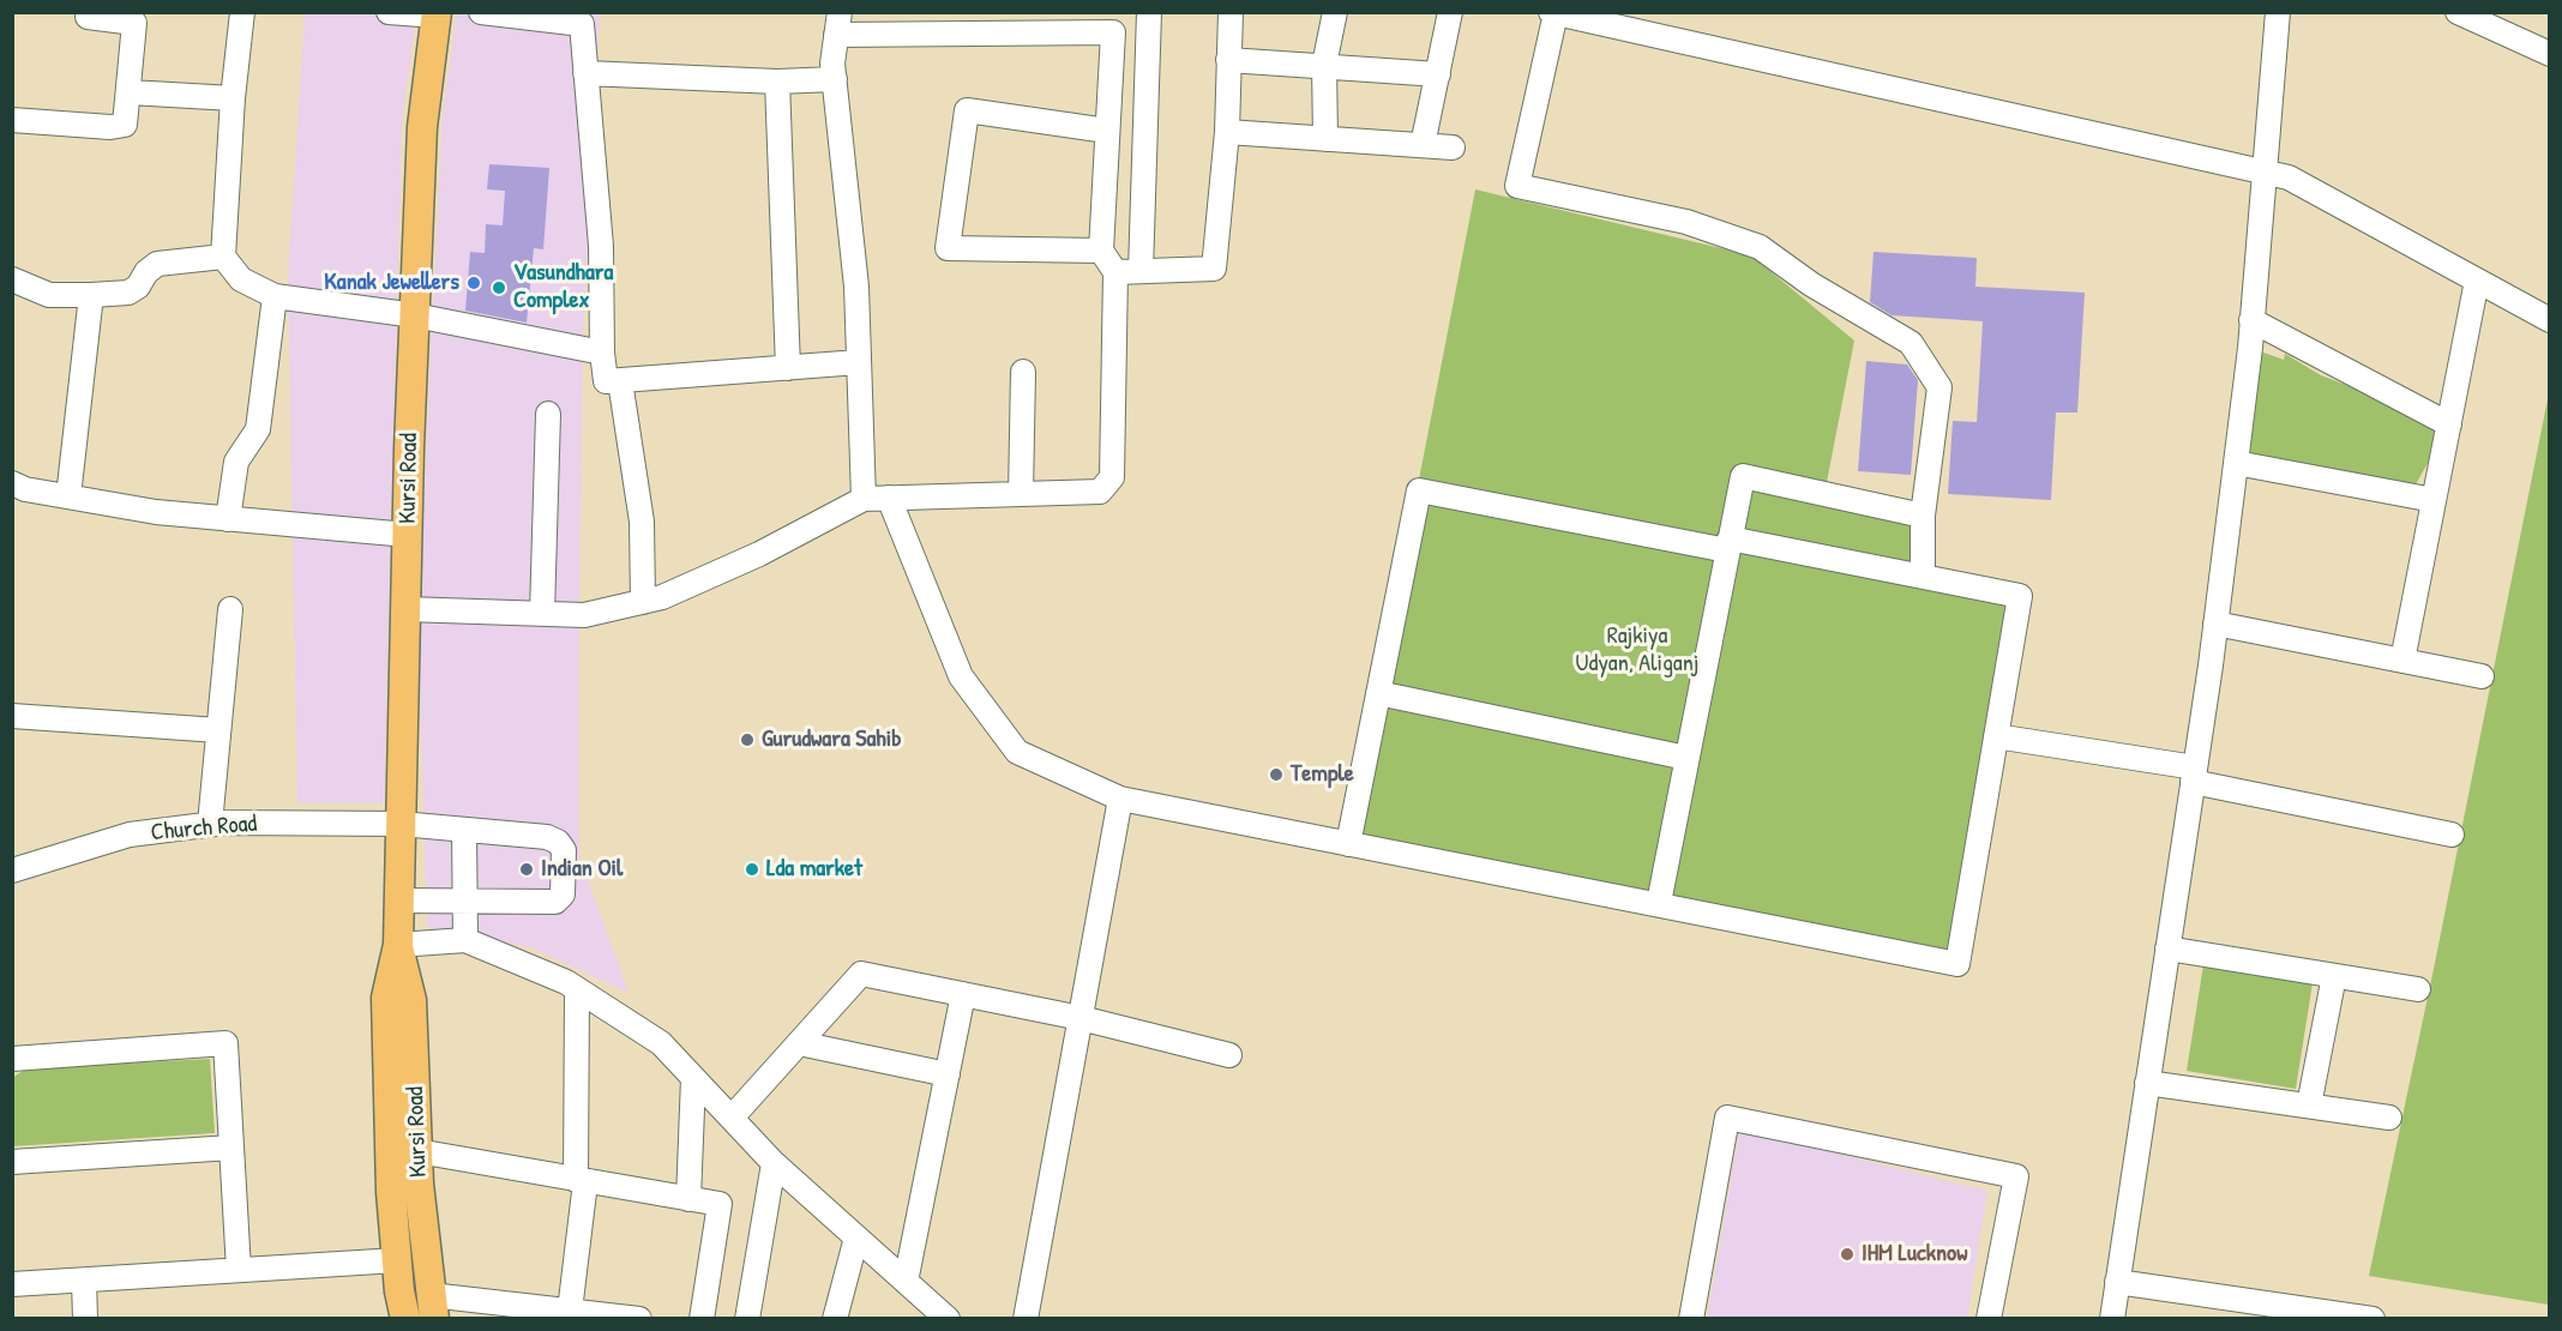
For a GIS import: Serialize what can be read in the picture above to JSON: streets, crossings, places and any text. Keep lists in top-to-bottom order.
{
  "streets": {
    "main road": ["Kursi Road"],
    "street": ["Church Road"]
  },
  "crossings": [
    ["Kursi Road", "Church Road"]
  ],
  "parks": ["Rajkiya Udyan, Aliganj"],
  "places": [
    "Kanak Jewellers",
    "Vasundhara Complex",
    "Gurudwara Sahib",
    "Temple",
    "Indian Oil",
    "Lda market",
    "IHM Lucknow"
  ]
}
